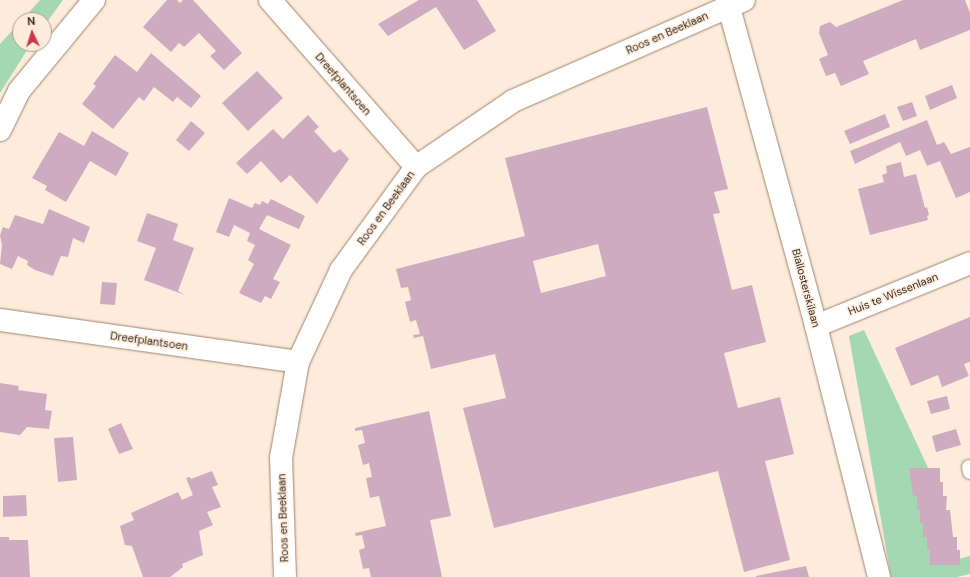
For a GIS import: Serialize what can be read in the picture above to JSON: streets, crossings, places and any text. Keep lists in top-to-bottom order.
{
  "streets": {
    "street": [
      "Roos en Beeklaan",
      "Dreefplantsoen",
      "Biallosterskilaan",
      "Huis te Wissenlaan"
    ]
  },
  "crossings": [
    ["Roos en Beeklaan", "Dreefplantsoen"],
    ["Roos en Beeklaan", "Biallosterskilaan"],
    ["Biallosterskilaan", "Huis te Wissenlaan"]
  ],
  "north": "top"
}
